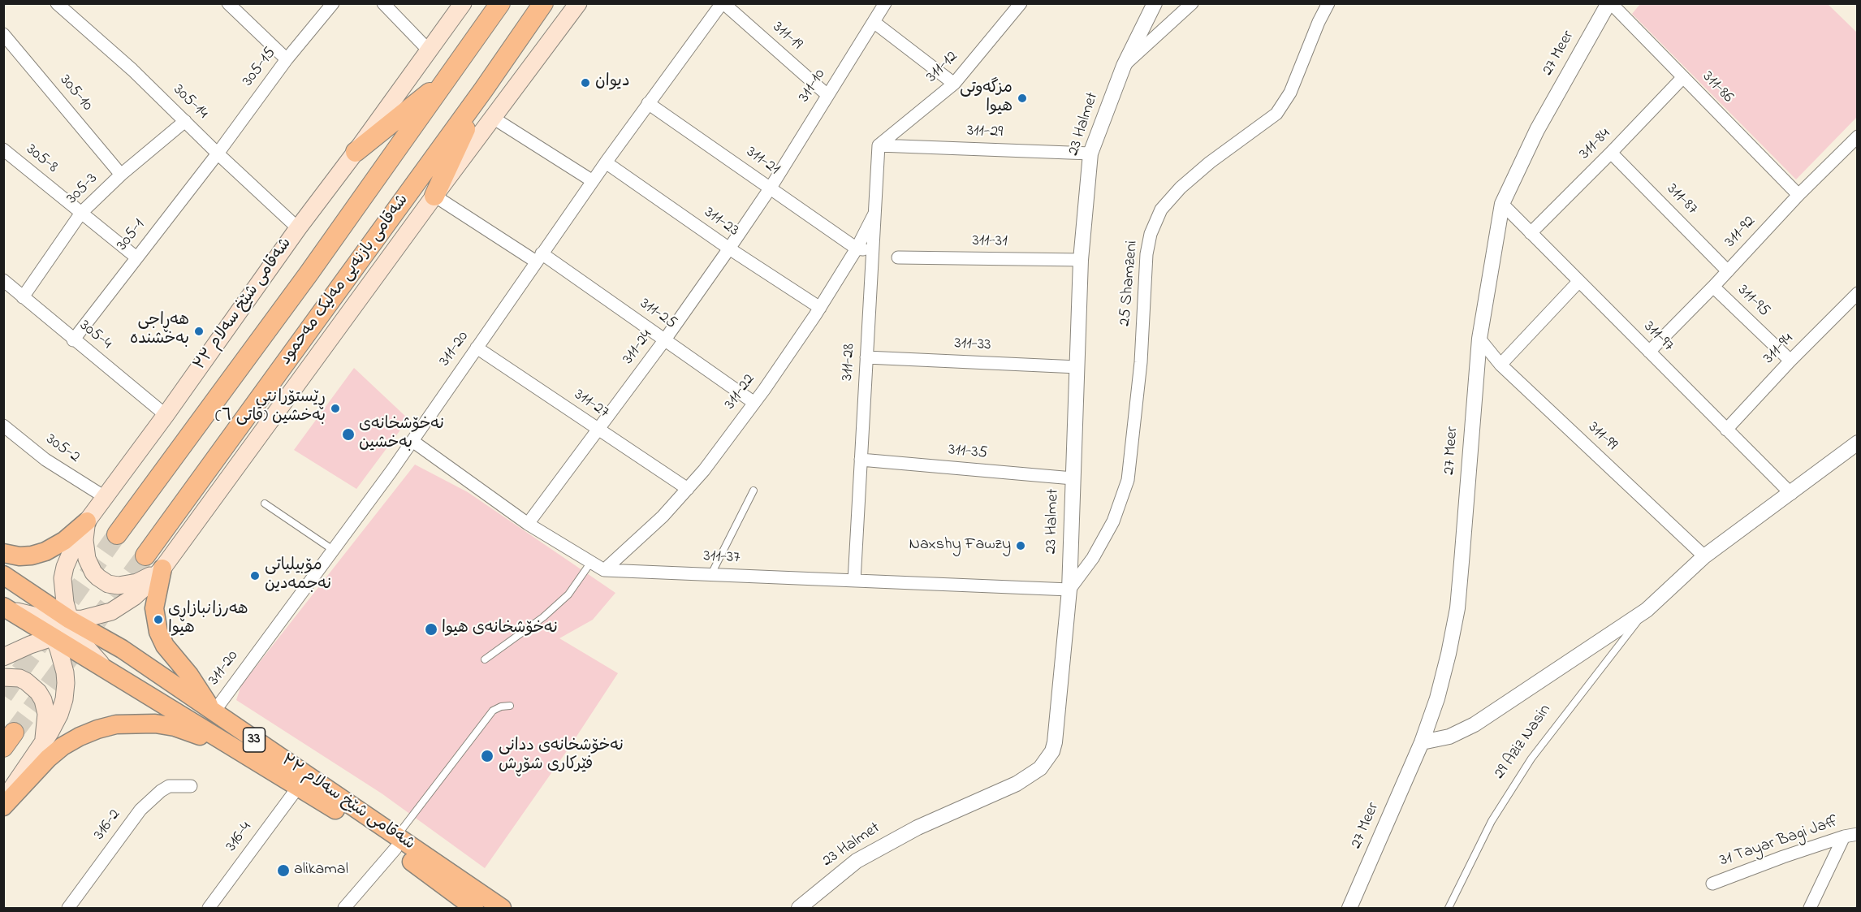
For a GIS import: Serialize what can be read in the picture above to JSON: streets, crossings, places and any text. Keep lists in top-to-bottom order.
{
  "streets": {
    "highway": ["شەقامی بازنەیی مەلیک مەحمود"],
    "main road": ["شەقامی شێخ سەلام ٣٣", "33"],
    "street": [
      "311-19",
      "27 Meer",
      "305-15",
      "311-12",
      "311-10",
      "311-86",
      "305-10",
      "305-14",
      "23 Halmet",
      "311-29",
      "311-84",
      "305-8",
      "311-21",
      "305-3",
      "311-87",
      "311-23",
      "311-92",
      "305-1",
      "311-31",
      "25 Shamzeni",
      "311-95",
      "311-25",
      "305-4",
      "311-97",
      "311-33",
      "311-24",
      "311-20",
      "311-94",
      "311-28",
      "311-22",
      "311-27",
      "311-99",
      "305-2",
      "311-35",
      "311-37",
      "29 Aziz Nasin",
      "316-2",
      "316-4",
      "31 Tayar Bagi Jaff"
    ]
  },
  "crossings": [
    ["311-19", "311-10"],
    ["311-19", "311-20"],
    ["27 Meer", "311-86"],
    ["27 Meer", "311-97"],
    ["27 Meer", "311-99"],
    ["27 Meer", "29 Aziz Nasin"],
    ["305-15", "305-14"],
    ["305-15", "305-1"],
    ["311-12", "311-29"],
    ["311-12", "311-28"],
    ["311-10", "311-21"],
    ["311-10", "311-24"],
    ["311-86", "311-84"],
    ["311-86", "311-92"],
    ["305-10", "305-3"],
    ["305-14", "305-3"],
    ["305-14", "305-1"],
    ["305-14", "شەقامی شێخ سەلام ٣٣"],
    ["23 Halmet", "311-29"],
    ["23 Halmet", "311-31"],
    ["23 Halmet", "25 Shamzeni"],
    ["23 Halmet", "311-33"],
    ["23 Halmet", "311-35"],
    ["23 Halmet", "311-37"],
    ["311-29", "311-28"],
    ["311-84", "311-87"],
    ["311-84", "311-97"],
    ["305-8", "305-3"],
    ["305-8", "305-1"],
    ["311-21", "311-24"],
    ["311-21", "311-20"],
    ["311-21", "311-22"],
    ["305-3", "305-4"],
    ["311-87", "311-92"],
    ["311-23", "311-24"],
    ["311-23", "311-20"],
    ["311-23", "311-22"],
    ["311-92", "311-95"],
    ["311-92", "311-97"],
    ["305-1", "305-4"],
    ["25 Shamzeni", "311-37"],
    ["311-95", "311-94"],
    ["شەقامی شێخ سەلام ٣٣", "305-4"],
    ["شەقامی شێخ سەلام ٣٣", "311-20"],
    ["شەقامی شێخ سەلام ٣٣", "305-2"],
    ["شەقامی شێخ سەلام ٣٣", "316-4"],
    ["311-25", "311-24"],
    ["311-25", "311-20"],
    ["311-25", "311-22"],
    ["311-97", "311-94"],
    ["311-97", "29 Aziz Nasin"],
    ["311-33", "311-28"],
    ["311-24", "311-27"],
    ["311-24", "311-37"],
    ["311-20", "311-27"],
    ["311-20", "311-37"],
    ["311-28", "311-22"],
    ["311-28", "311-35"],
    ["311-28", "311-37"],
    ["311-22", "311-27"],
    ["311-22", "311-37"],
    ["311-99", "29 Aziz Nasin"]
  ],
  "places": [
    "دیوان",
    "مزگەوتی هیوا",
    "هەڕاجی بەخشندە",
    "ڕێستۆرانتی بە‌خشین (قاتی ٦)",
    "نەخۆشخانەی بەخشین",
    "Naxshy Fawzy",
    "مۆبیلیاتی نەجمەدین",
    "هەرزانبازاڕی هیوا",
    "نەخۆشخانەی هیوا",
    "نەخۆشخانەی ددانی فێرکاری شۆڕش",
    "alikamal"
  ]
}
